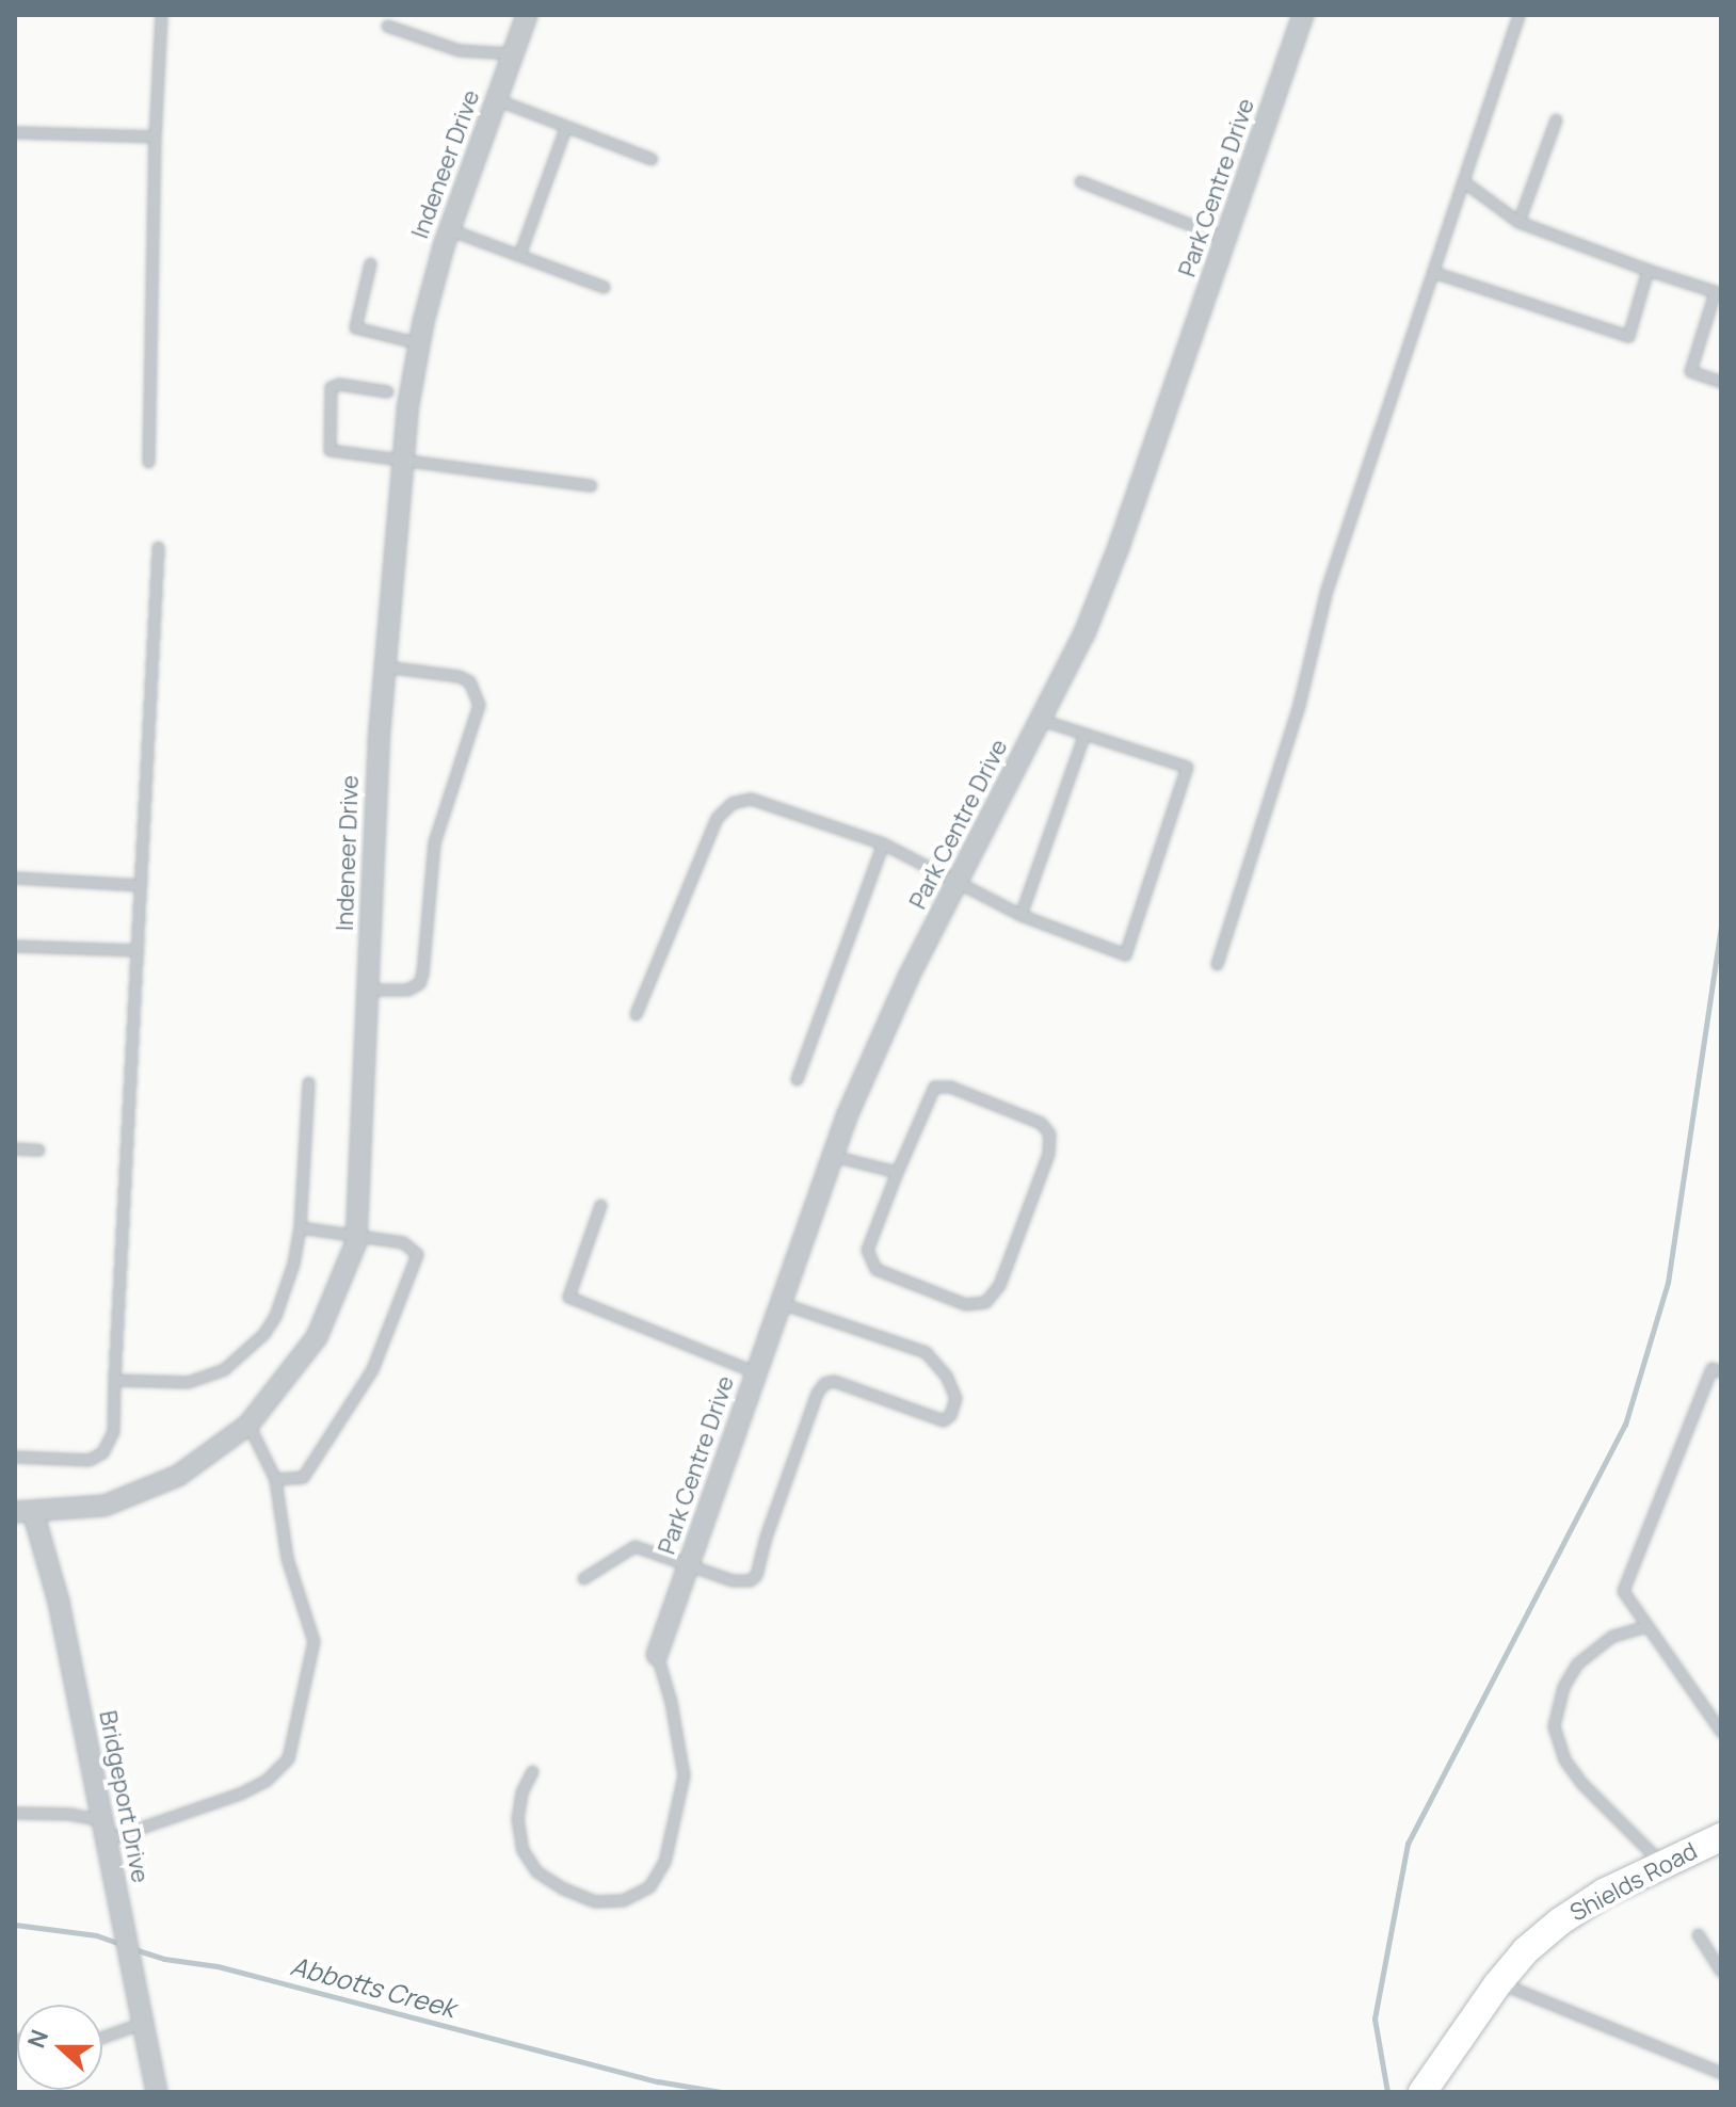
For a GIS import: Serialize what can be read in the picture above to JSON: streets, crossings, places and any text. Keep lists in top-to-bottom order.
{
  "streets": {
    "street": [
      "Indeneer Drive",
      "Park Centre Drive",
      "Bridgeport Drive",
      "Shields Road"
    ]
  },
  "crossings": [
    ["Indeneer Drive", "Bridgeport Drive"]
  ],
  "water": ["Abbotts Creek"],
  "north": "left"
}
